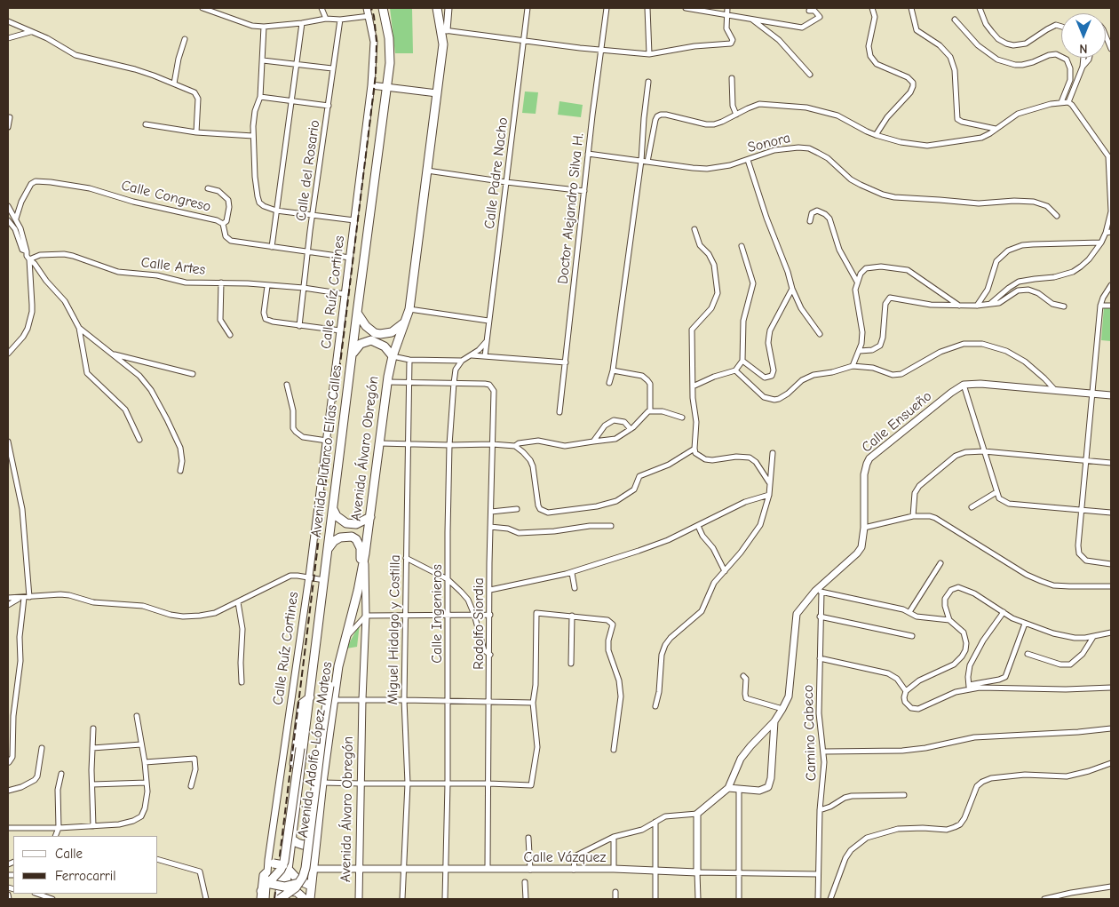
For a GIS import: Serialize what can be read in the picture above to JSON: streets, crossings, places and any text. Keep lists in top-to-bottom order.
{
  "streets": {
    "highway": ["Avenida Álvaro Obregón", "Avenida Plutarco Elías Calles", "Avenida Adolfo López Mateos"],
    "street": [
      "Sonora",
      "Calle del Rosario",
      "Calle Padre Nacho",
      "Calle Congreso",
      "Doctor Alejandro Silva H.",
      "Calle Artes",
      "Calle Ruíz Cortines",
      "Calle Ensueño",
      "Calle Ingenieros",
      "Rodolfo Siordia",
      "Miguel Hidalgo y Costilla",
      "Camino Cabeco",
      "Calle Vázquez"
    ]
  },
  "crossings": [
    ["Sonora", "Doctor Alejandro Silva H."],
    ["Calle del Rosario", "Calle Congreso"],
    ["Calle del Rosario", "Calle Artes"],
    ["Calle Congreso", "Calle Ruíz Cortines"],
    ["Calle Artes", "Calle Ruíz Cortines"],
    ["Calle Ensueño", "Camino Cabeco"],
    ["Avenida Álvaro Obregón", "Avenida Adolfo López Mateos"],
    ["Avenida Álvaro Obregón", "Calle Vázquez"],
    ["Calle Ingenieros", "Rodolfo Siordia"],
    ["Calle Ingenieros", "Calle Vázquez"],
    ["Rodolfo Siordia", "Calle Vázquez"],
    ["Miguel Hidalgo y Costilla", "Calle Vázquez"],
    ["Camino Cabeco", "Calle Vázquez"],
    ["Avenida Adolfo López Mateos", "Calle Vázquez"]
  ],
  "legend": ["Calle", "Ferrocarril"],
  "north": "bottom"
}
